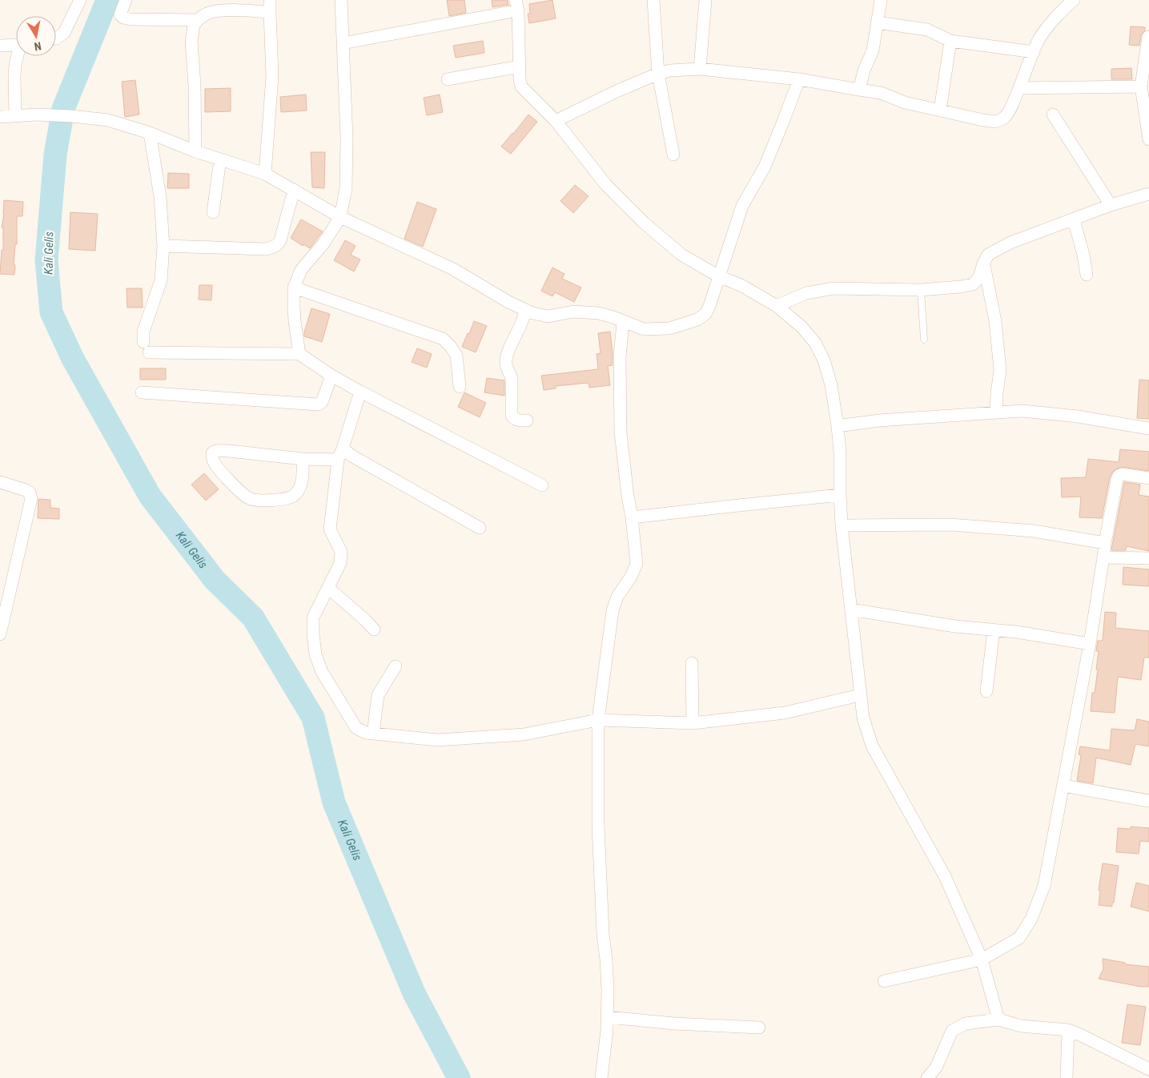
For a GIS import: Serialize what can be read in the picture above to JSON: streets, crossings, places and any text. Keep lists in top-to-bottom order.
{
  "water": ["Kali Gelis"],
  "north": "bottom"
}
